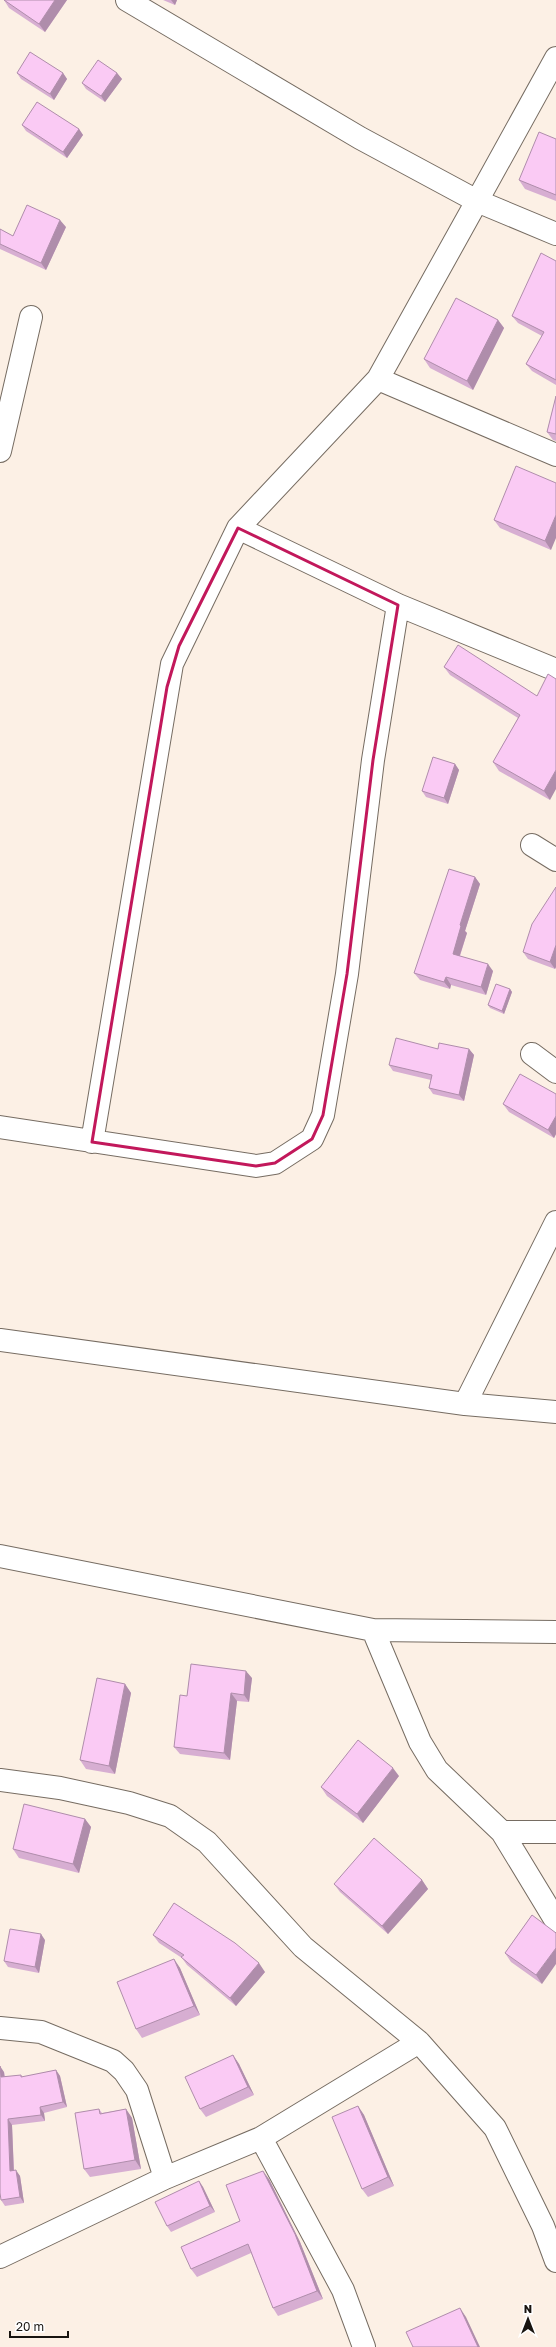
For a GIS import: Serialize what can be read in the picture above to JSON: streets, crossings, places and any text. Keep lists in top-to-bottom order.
{
  "scale_bar": "20 m",
  "north": "top"
}
